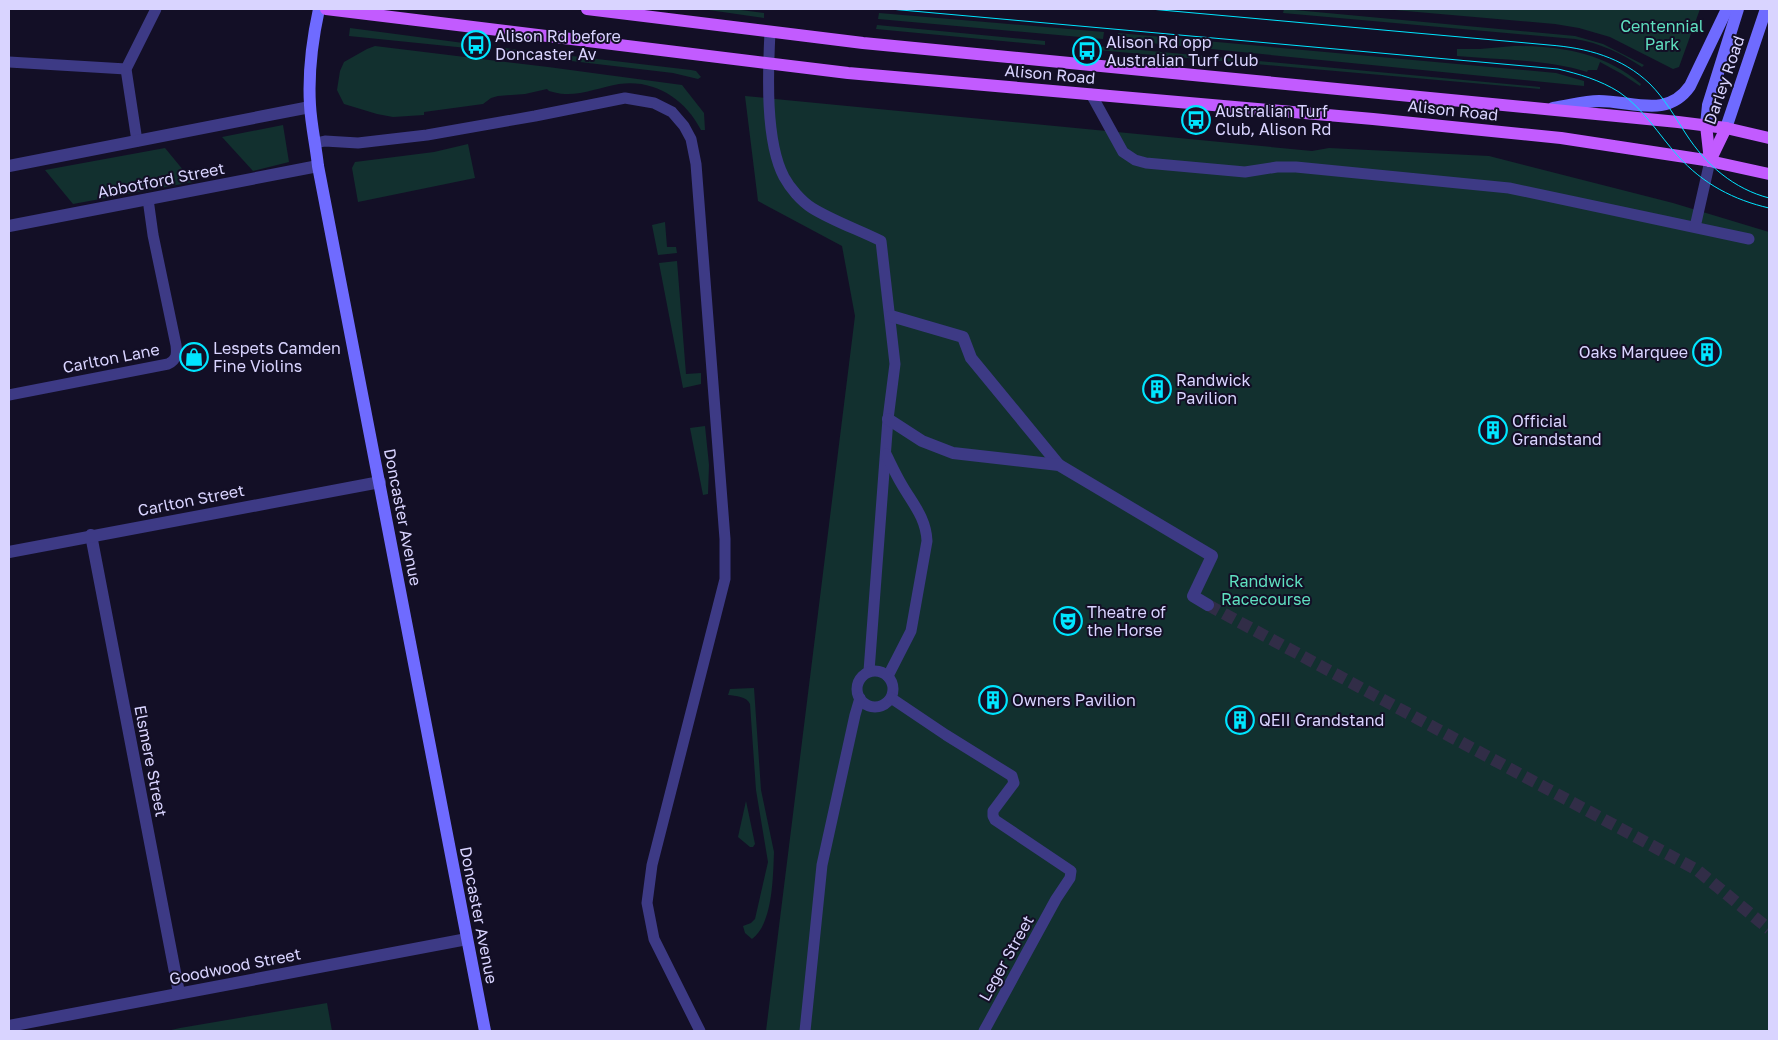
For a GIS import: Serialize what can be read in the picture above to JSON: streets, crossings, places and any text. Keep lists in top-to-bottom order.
{
  "streets": {
    "main road": ["Alison Road", "Darley Road", "Doncaster Avenue"],
    "street": [
      "Abbotford Street",
      "Carlton Street",
      "Elsmere Street",
      "Goodwood Street"
    ],
    "lane": ["Carlton Lane", "Leger Street"]
  },
  "crossings": [
    ["Alison Road", "Darley Road"],
    ["Abbotford Street", "Carlton Lane"],
    ["Abbotford Street", "Doncaster Avenue"],
    ["Carlton Street", "Doncaster Avenue"],
    ["Carlton Street", "Elsmere Street"],
    ["Doncaster Avenue", "Goodwood Street"],
    ["Elsmere Street", "Goodwood Street"]
  ],
  "parks": ["Centennial Park", "Randwick Racecourse"],
  "places": {
    "bus stop": ["Alison Rd before Doncaster Av", "Alison Rd opp Australian Turf Club", "Australian Turf Club, Alison Rd"],
    "building": [
      "Oaks Marquee",
      "Randwick Pavilion",
      "Official Grandstand",
      "Owners Pavilion",
      "QEII Grandstand"
    ],
    "shop": ["Lespets Camden Fine Violins"],
    "theatre": ["Theatre of the Horse"]
  }
}
